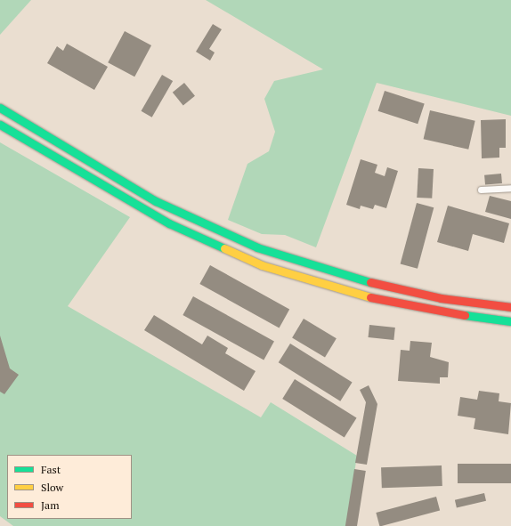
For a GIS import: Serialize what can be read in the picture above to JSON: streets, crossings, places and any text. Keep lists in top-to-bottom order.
{
  "legend": ["Fast", "Slow", "Jam"]
}
